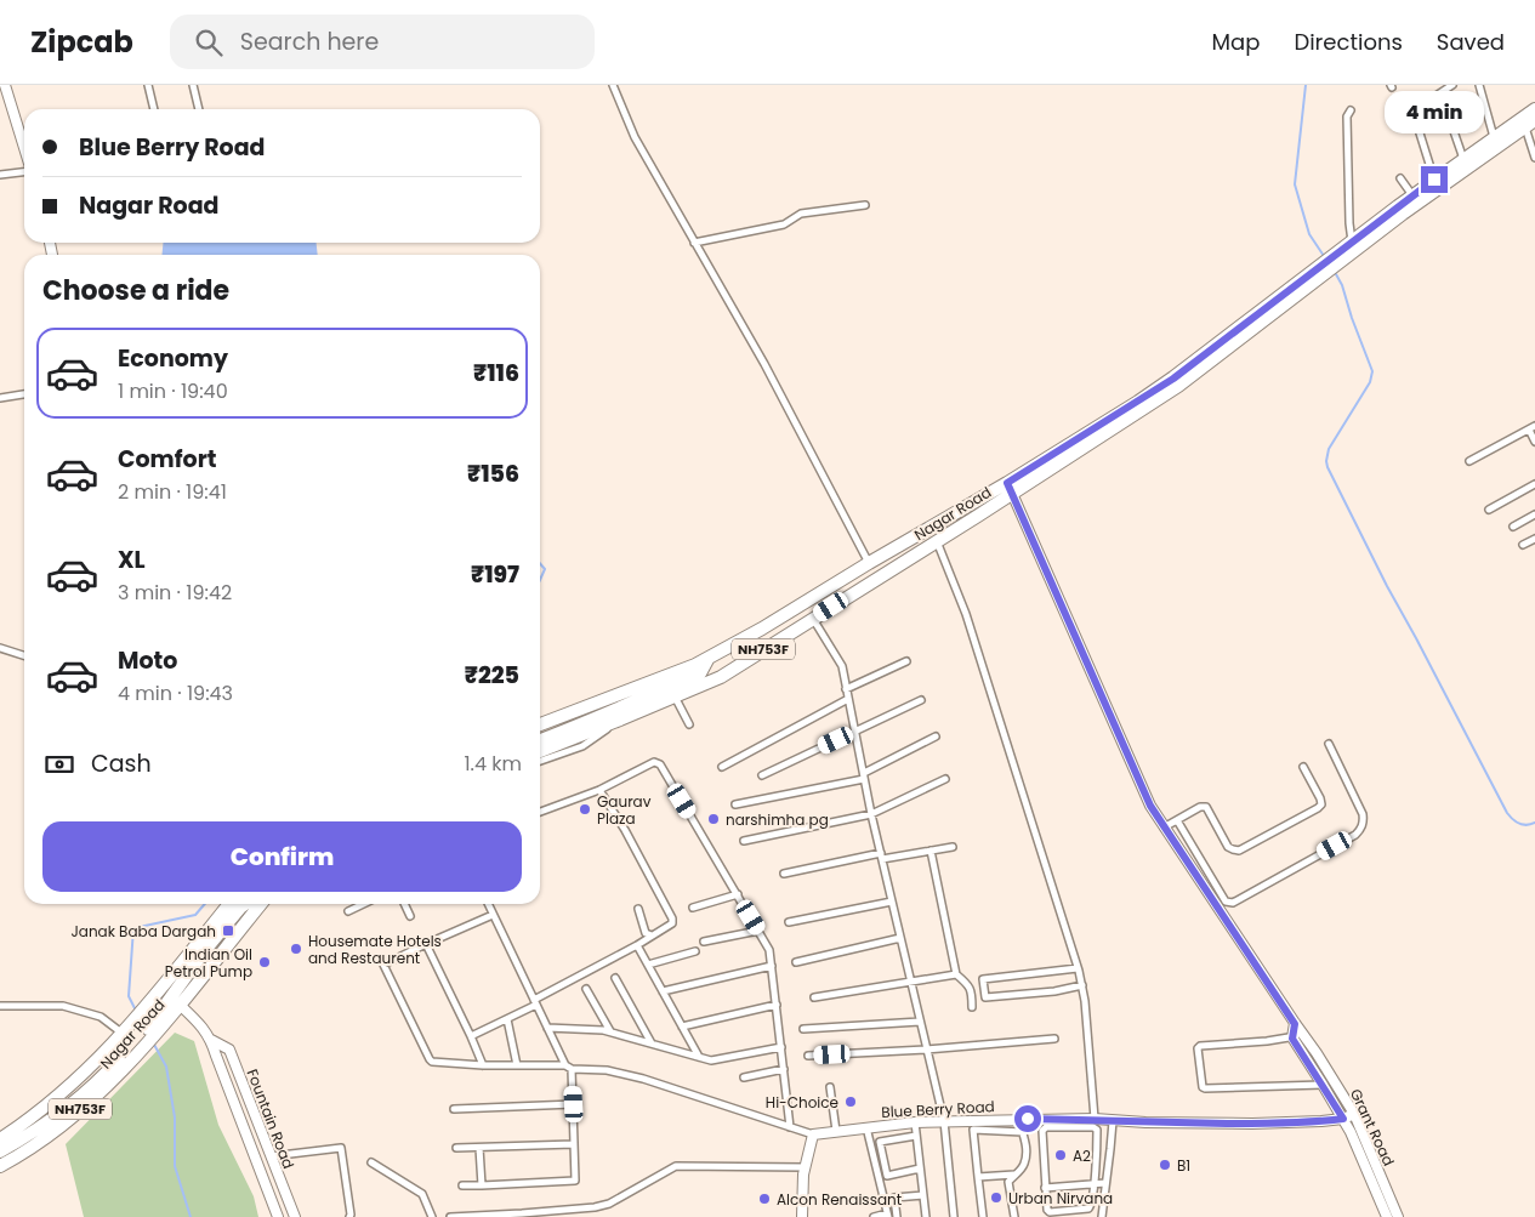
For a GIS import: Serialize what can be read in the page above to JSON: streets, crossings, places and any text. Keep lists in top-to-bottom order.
{
  "streets": {
    "highway": ["Nagar Road", "NH753F"],
    "street": ["Blue Berry Road", "Fountain Road", "Grant Road"]
  },
  "crossings": [
    ["Nagar Road", "Fountain Road"],
    ["Nagar Road", "Grant Road"],
    ["Blue Berry Road", "Grant Road"]
  ],
  "places": {
    "other": [
      "Gaurav Plaza",
      "narshimha pg",
      "Housemate Hotels and Restaurent",
      "Indian Oil Petrol Pump",
      "Hi-Choice",
      "A2",
      "B1",
      "Urban Nirvana",
      "Alcon Renaissant"
    ],
    "transit": ["Janak Baba Dargah"]
  },
  "page": {
    "header": "Zipcab",
    "search": "Search here",
    "nav": ["Map", "Directions", "Saved"],
    "bubble": "4 min",
    "banner": ["Blue Berry Road", "Nagar Road"],
    "heading": "Choose a ride",
    "list": [
      {
        "name": "Economy",
        "note": "1 min · 19:40",
        "value": "₹116"
      },
      {
        "name": "Comfort",
        "note": "2 min · 19:41",
        "value": "₹156"
      },
      {
        "name": "XL",
        "note": "3 min · 19:42",
        "value": "₹197"
      },
      {
        "name": "Moto",
        "note": "4 min · 19:43",
        "value": "₹225"
      }
    ],
    "pay": ["Cash", "1.4 km"],
    "buttons": "Confirm"
  }
}
